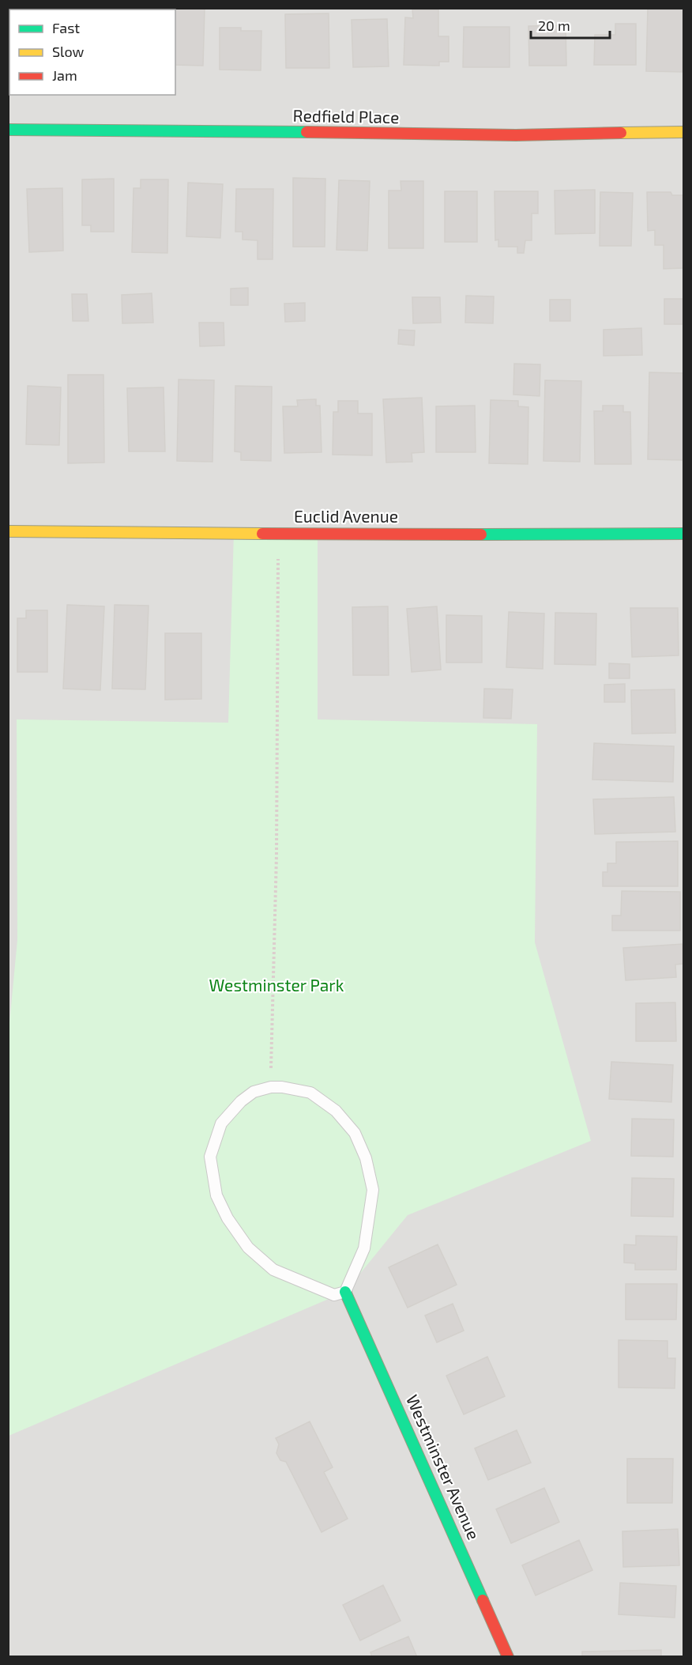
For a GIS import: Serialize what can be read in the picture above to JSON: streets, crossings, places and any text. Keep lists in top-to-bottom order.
{
  "streets": {
    "street": ["Redfield Place", "Euclid Avenue", "Westminster Avenue"]
  },
  "parks": ["Westminster Park"],
  "legend": ["Fast", "Slow", "Jam"],
  "scale_bar": "20 m"
}
